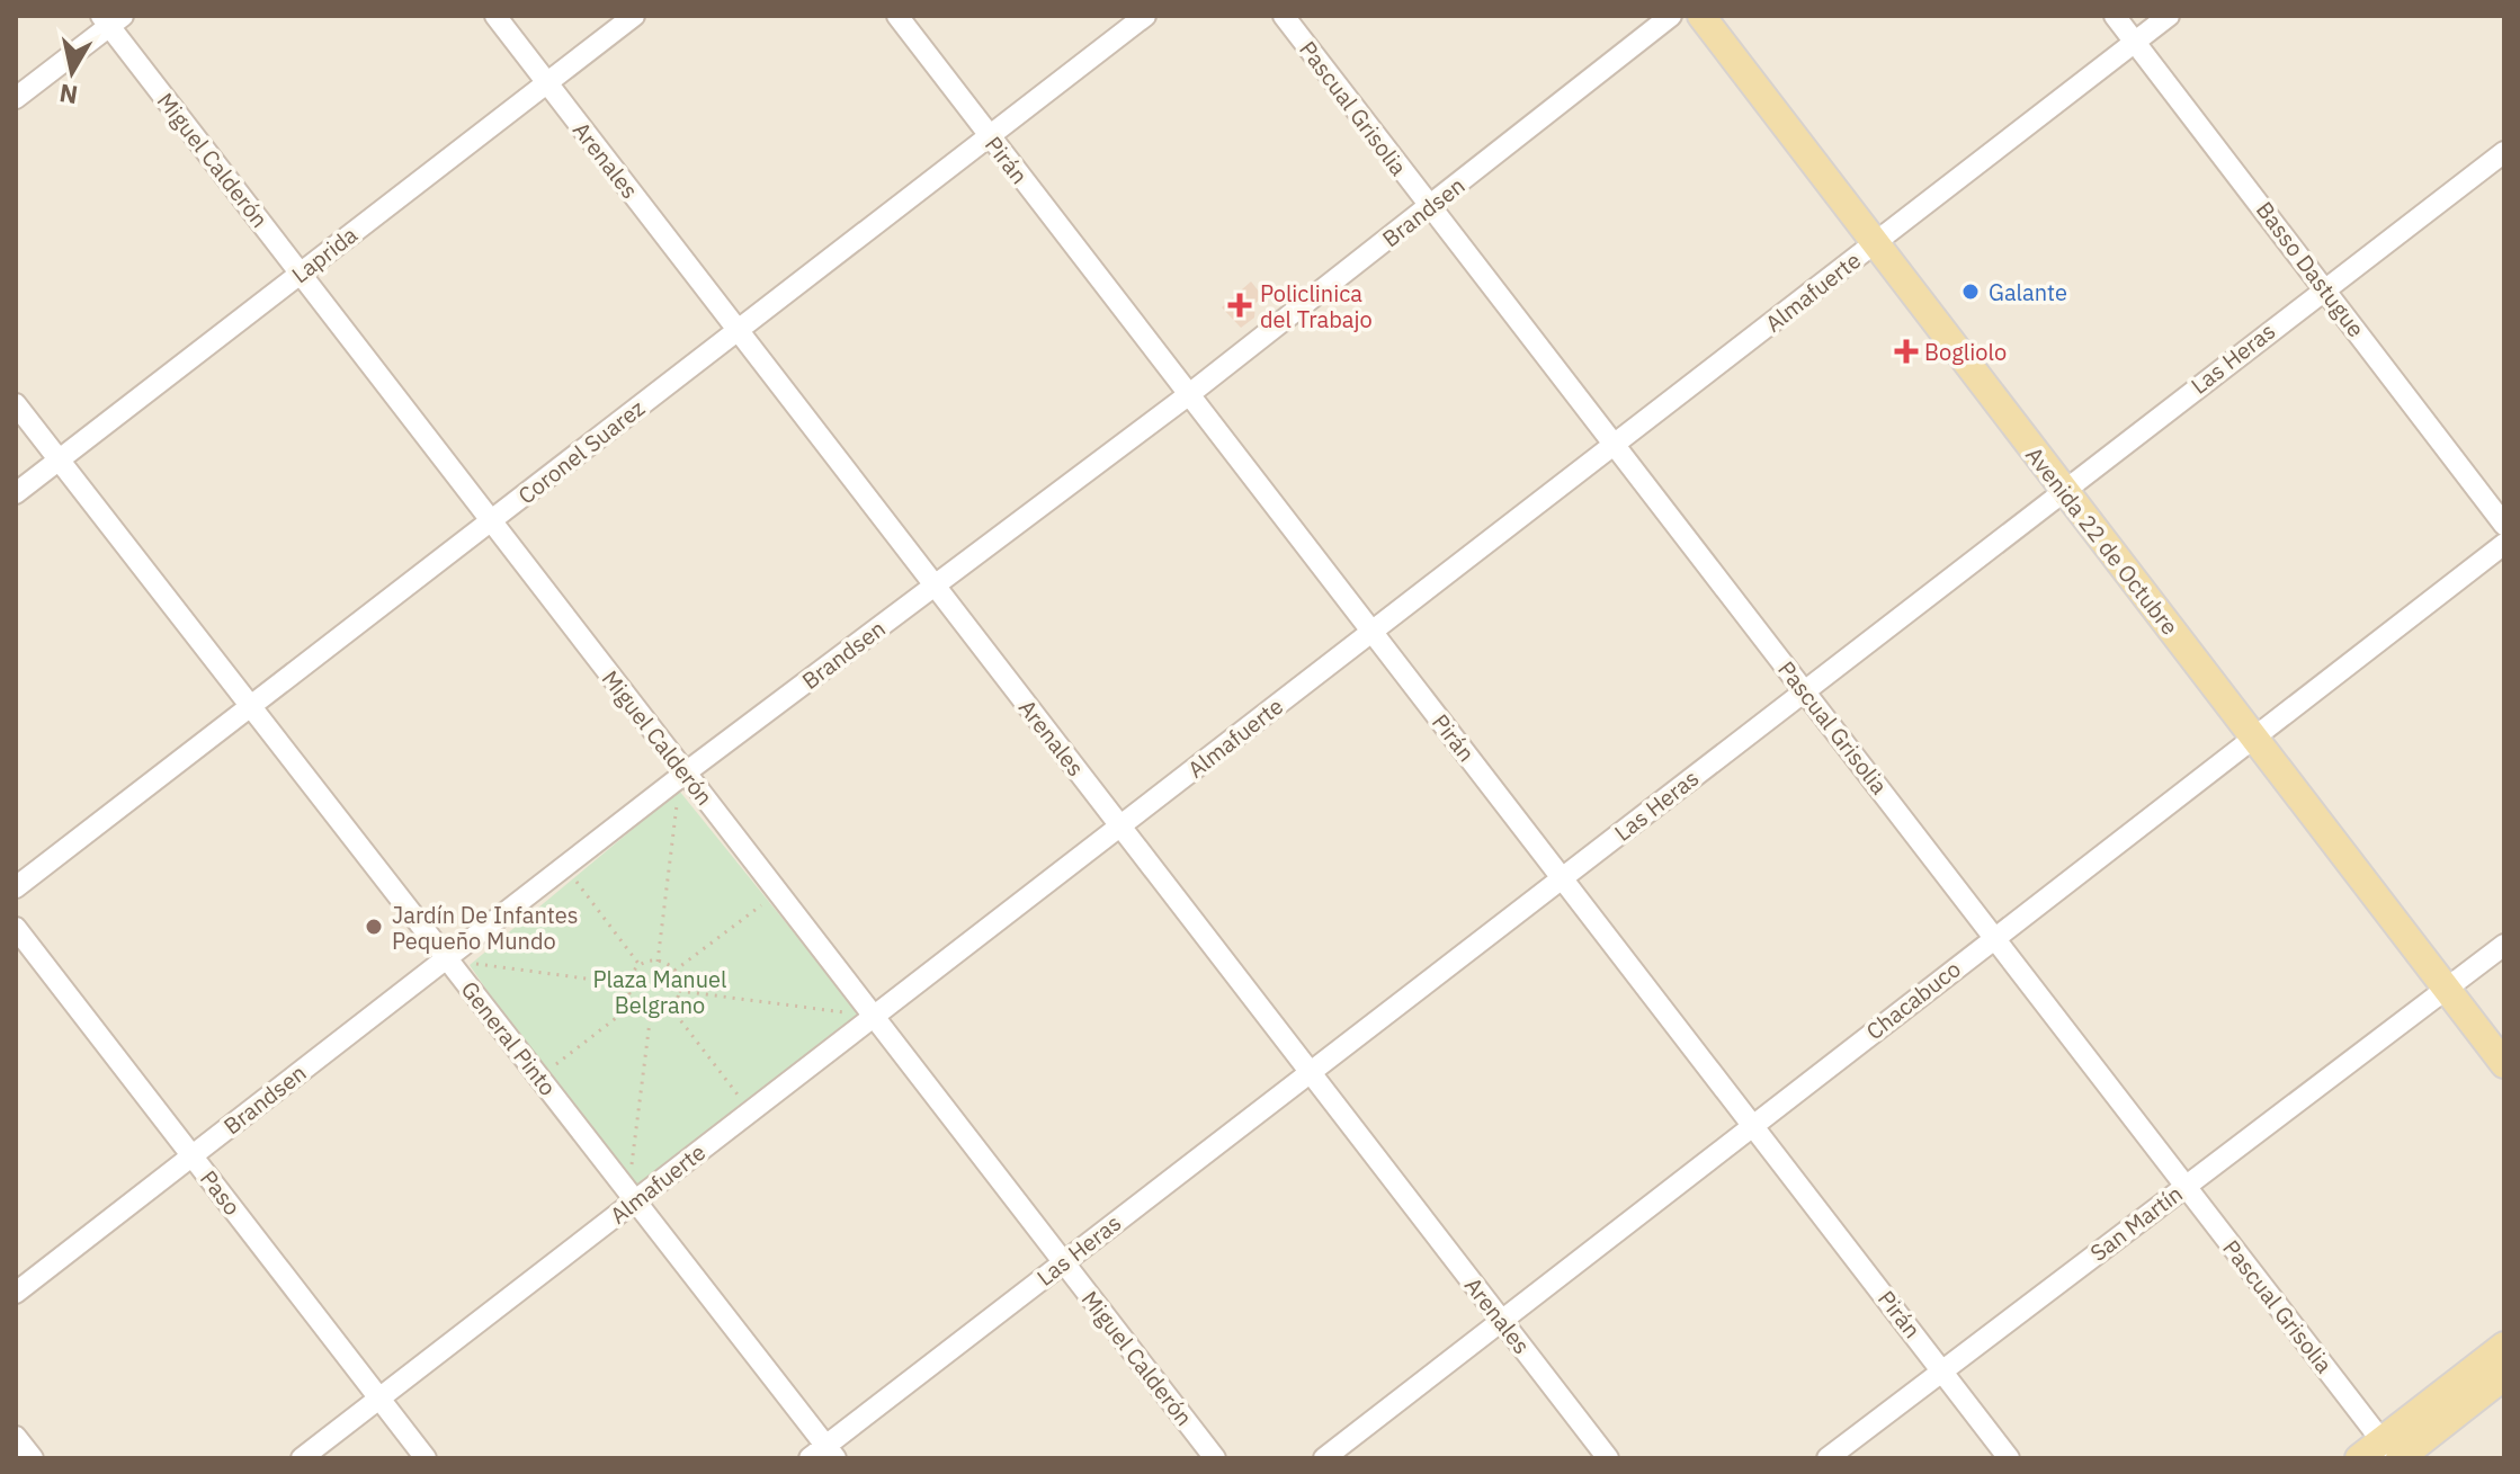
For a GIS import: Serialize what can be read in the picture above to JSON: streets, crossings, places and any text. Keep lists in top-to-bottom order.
{
  "streets": {
    "main road": ["Avenida 22 de Octubre"],
    "street": [
      "Pascual Grisolia",
      "Miguel Calderón",
      "Arenales",
      "Pirán",
      "Brandsen",
      "Laprida",
      "Basso Dastugue",
      "Almafuerte",
      "Las Heras",
      "Coronel Suarez",
      "Chacabuco",
      "General Pinto",
      "Paso",
      "San Martín"
    ]
  },
  "crossings": [
    ["Pascual Grisolia", "Brandsen"],
    ["Pascual Grisolia", "Almafuerte"],
    ["Pascual Grisolia", "Las Heras"],
    ["Pascual Grisolia", "Chacabuco"],
    ["Pascual Grisolia", "San Martín"],
    ["Miguel Calderón", "Brandsen"],
    ["Miguel Calderón", "Laprida"],
    ["Miguel Calderón", "Almafuerte"],
    ["Miguel Calderón", "Las Heras"],
    ["Miguel Calderón", "Coronel Suarez"],
    ["Arenales", "Brandsen"],
    ["Arenales", "Laprida"],
    ["Arenales", "Almafuerte"],
    ["Arenales", "Las Heras"],
    ["Arenales", "Coronel Suarez"],
    ["Arenales", "Chacabuco"],
    ["Pirán", "Brandsen"],
    ["Pirán", "Almafuerte"],
    ["Pirán", "Las Heras"],
    ["Pirán", "Coronel Suarez"],
    ["Pirán", "Chacabuco"],
    ["Pirán", "San Martín"],
    ["Brandsen", "General Pinto"],
    ["Brandsen", "Paso"],
    ["Laprida", "General Pinto"],
    ["Basso Dastugue", "Almafuerte"],
    ["Basso Dastugue", "Las Heras"],
    ["Almafuerte", "Avenida 22 de Octubre"],
    ["Almafuerte", "General Pinto"],
    ["Almafuerte", "Paso"],
    ["Las Heras", "Avenida 22 de Octubre"],
    ["Las Heras", "General Pinto"],
    ["Coronel Suarez", "General Pinto"],
    ["Avenida 22 de Octubre", "Chacabuco"],
    ["Avenida 22 de Octubre", "San Martín"]
  ],
  "parks": ["Plaza Manuel Belgrano"],
  "places": {
    "other": ["Galante", "Jardín De Infantes Pequeño Mundo"],
    "health": ["Policlinica del Trabajo", "Bogliolo"]
  },
  "north": "bottom"
}
